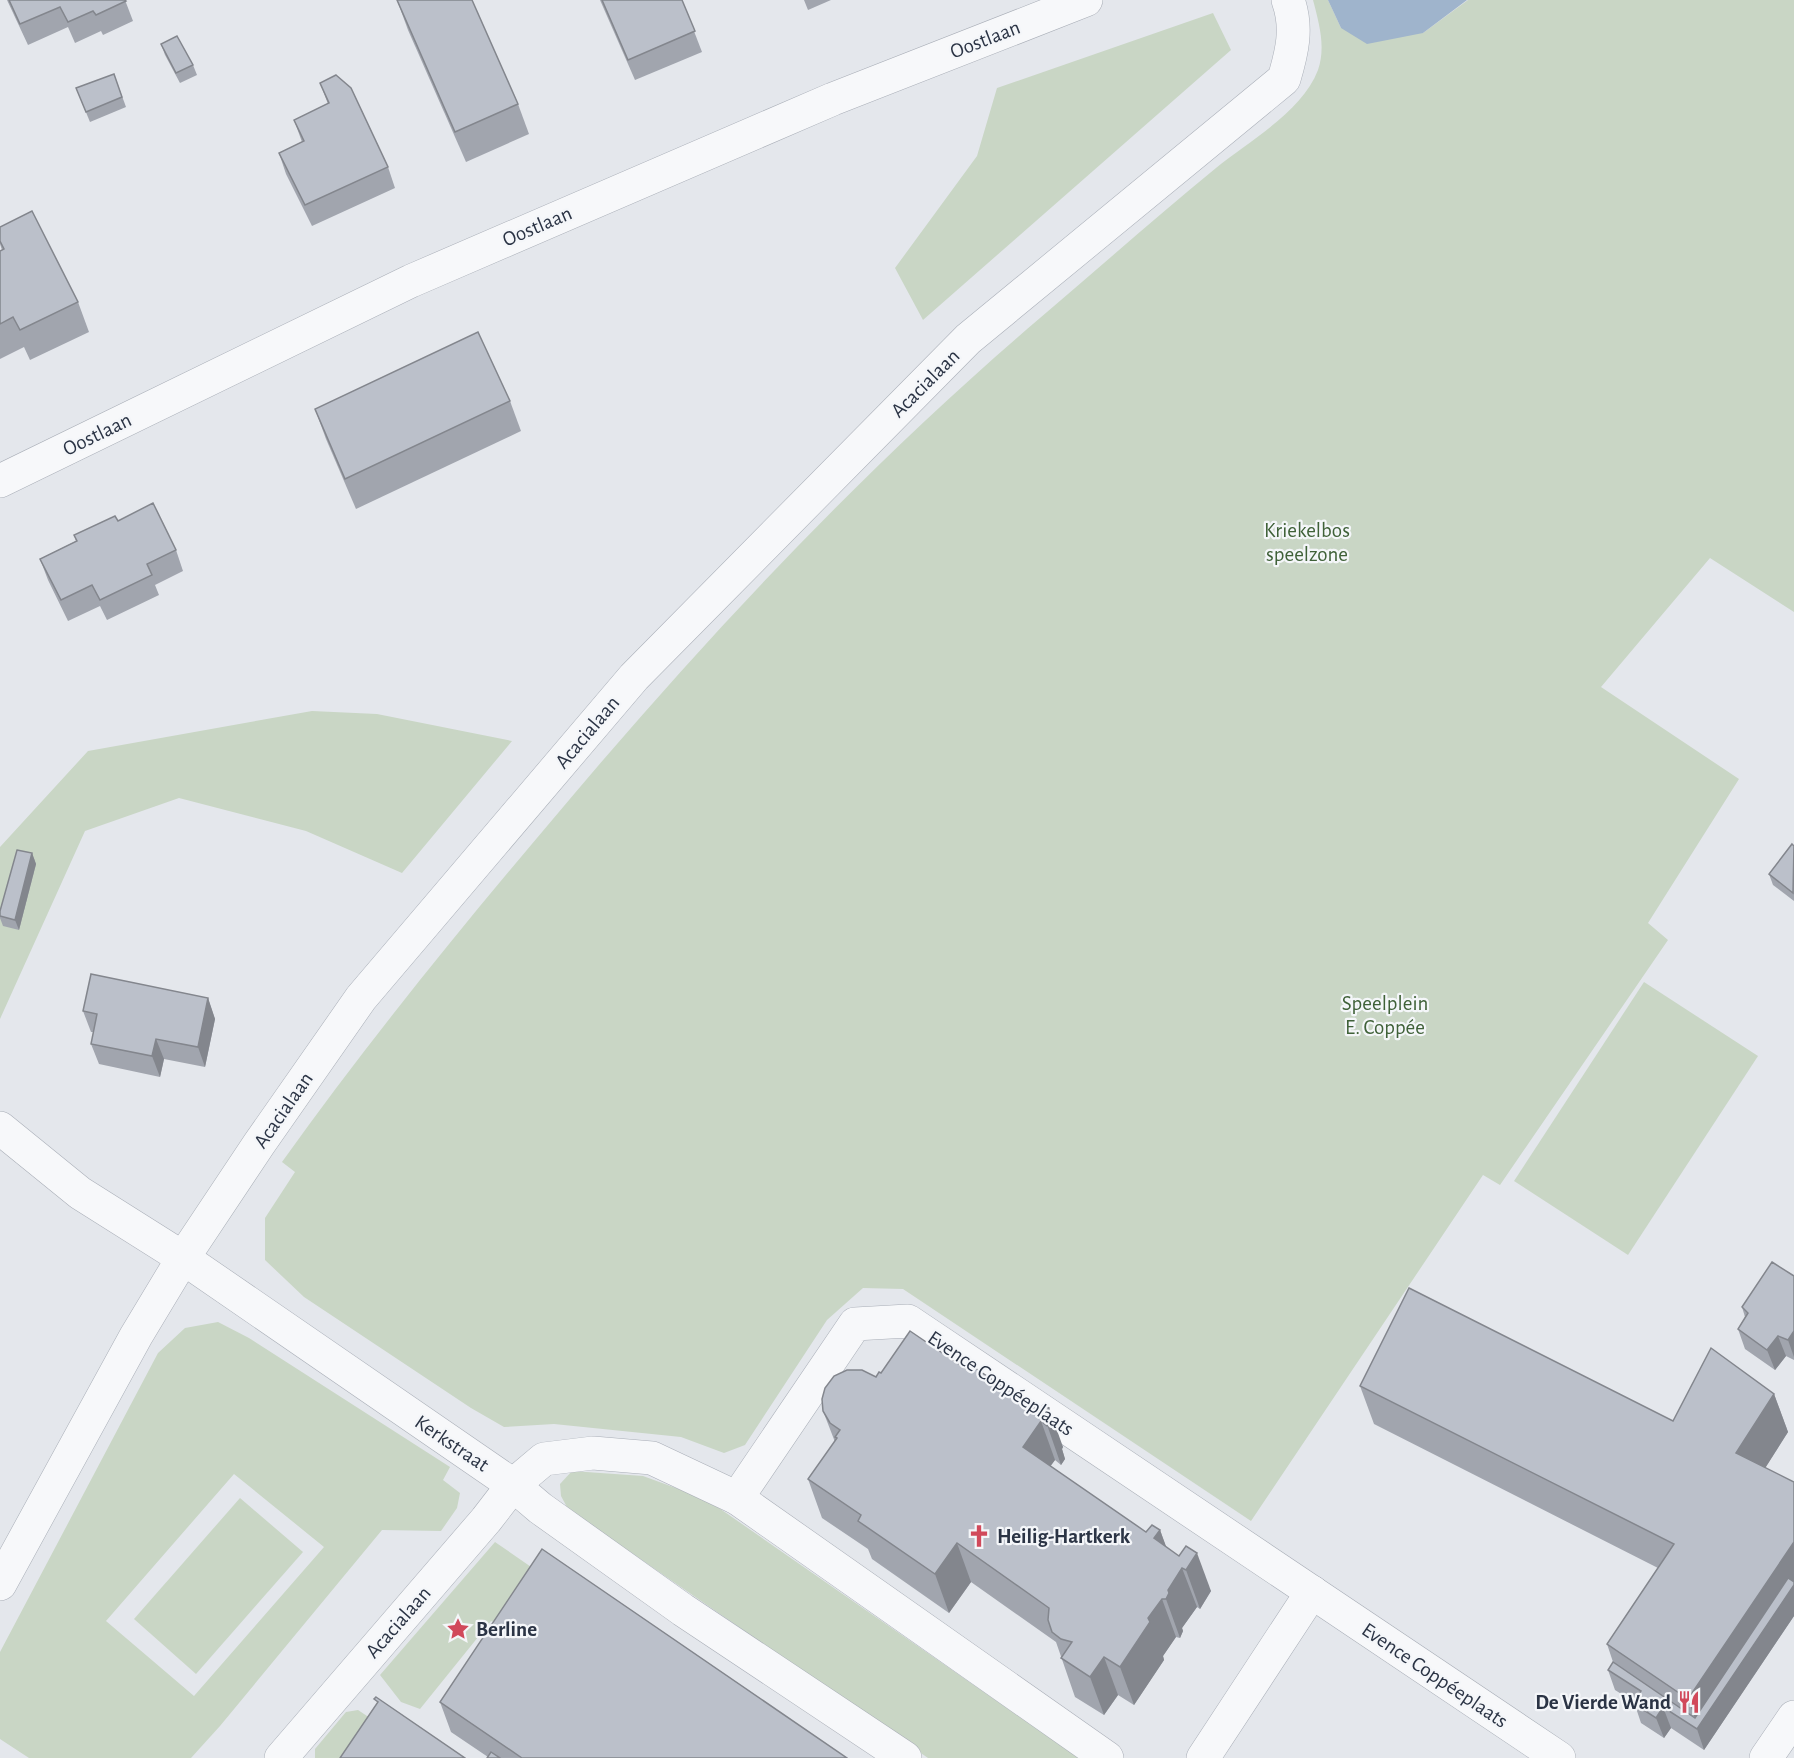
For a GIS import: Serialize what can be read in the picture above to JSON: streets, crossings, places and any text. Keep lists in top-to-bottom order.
{
  "streets": {
    "street": [
      "Oostlaan",
      "Acacialaan",
      "Evence Coppéeplaats",
      "Kerkstraat"
    ]
  },
  "crossings": [
    ["Acacialaan", "Kerkstraat"]
  ],
  "parks": ["Kriekelbos speelzone", "Speelplein E. Coppée"],
  "places": {
    "church": ["Heilig-Hartkerk"],
    "place": ["Berline"],
    "restaurant": ["De Vierde Wand"]
  }
}
